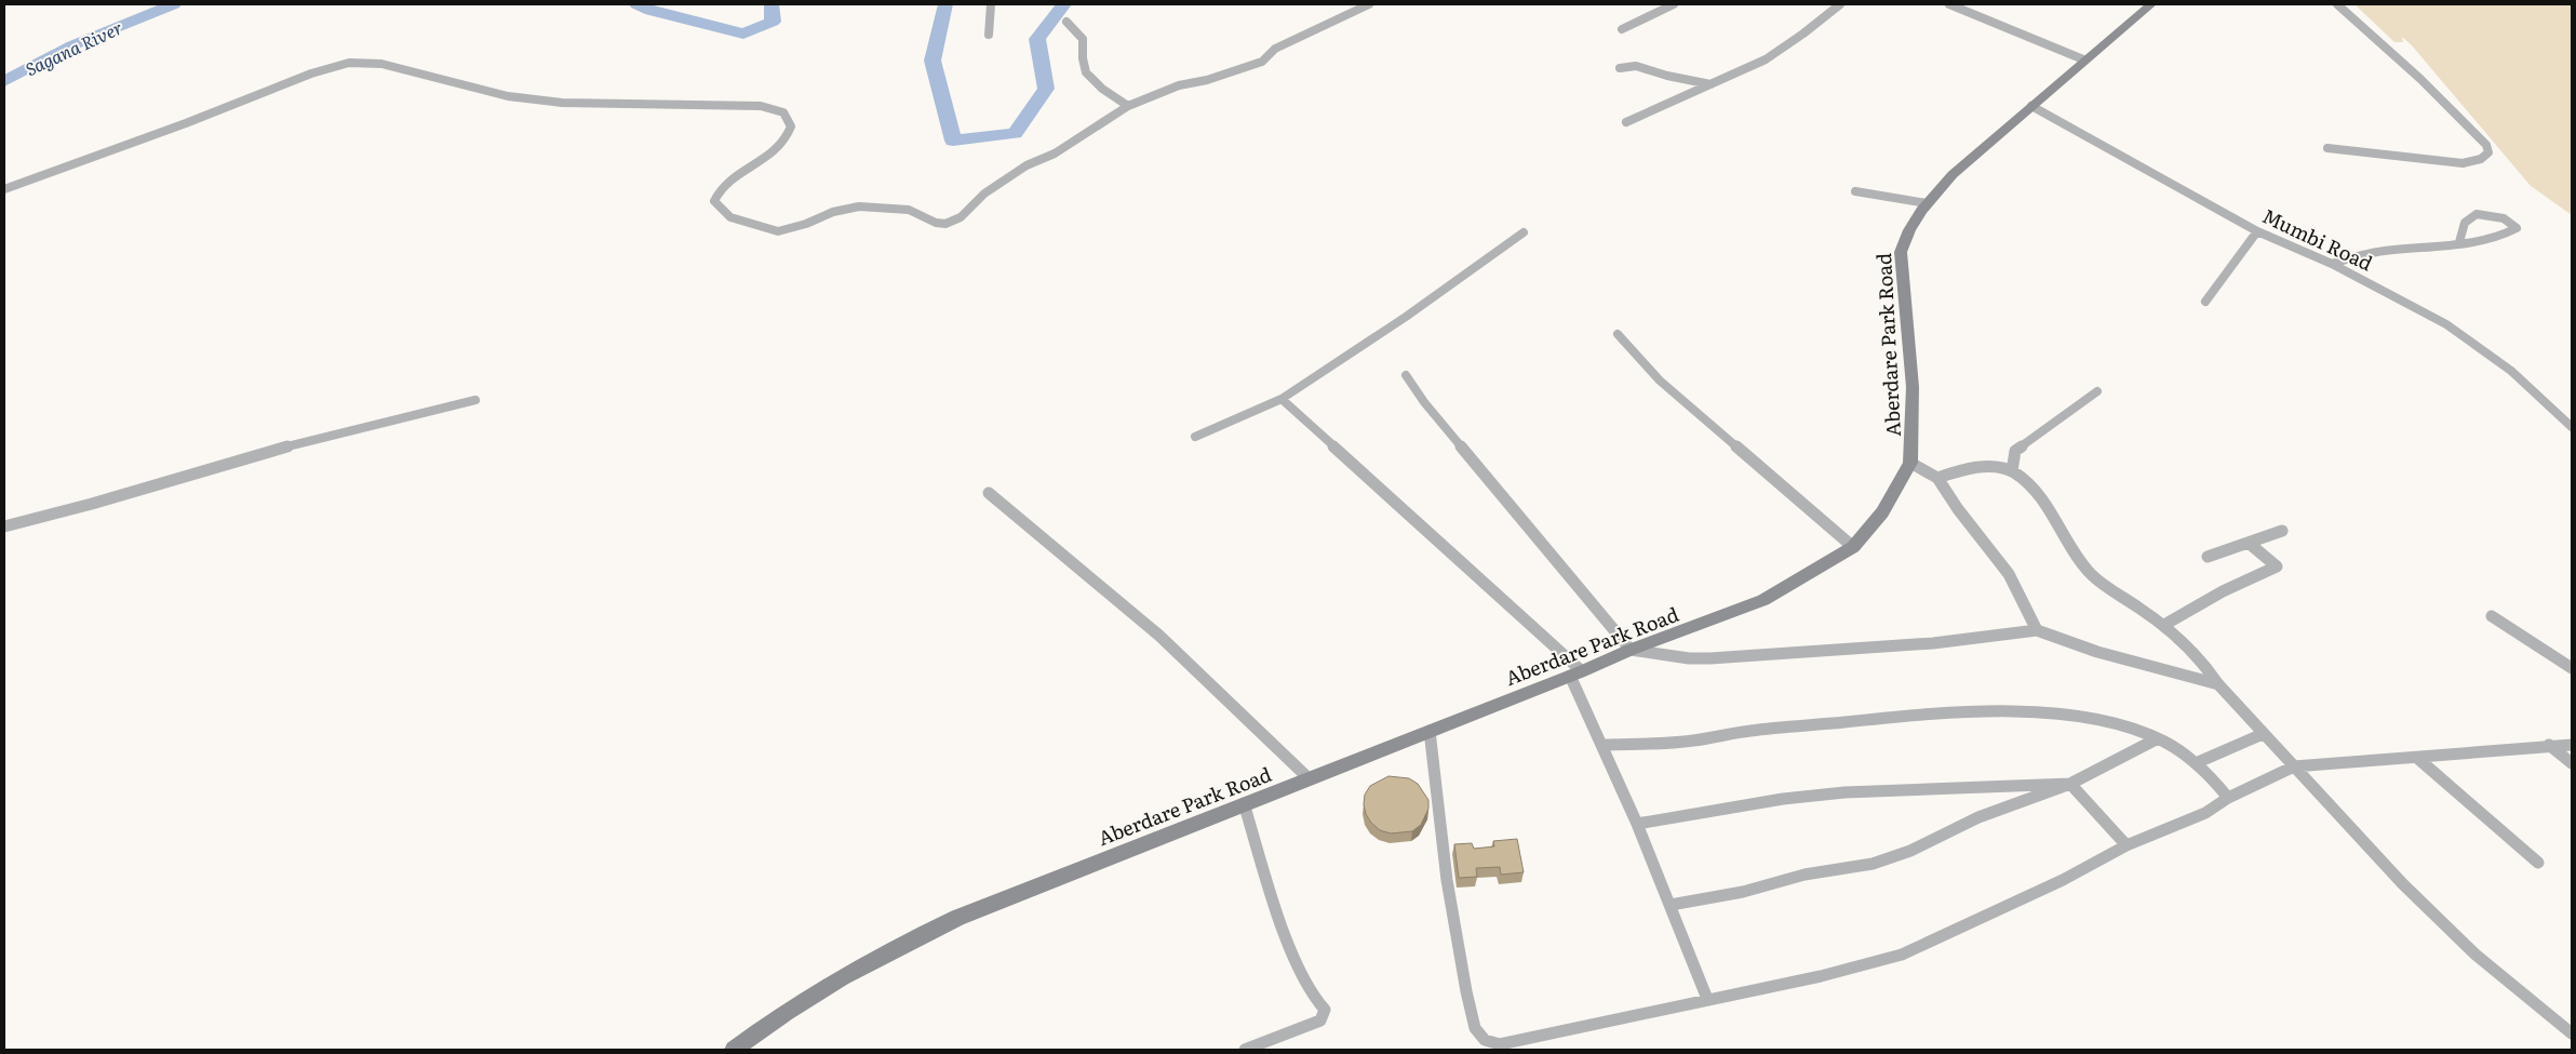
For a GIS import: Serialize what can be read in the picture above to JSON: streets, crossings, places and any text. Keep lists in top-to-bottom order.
{
  "streets": {
    "street": ["Mumbi Road", "Aberdare Park Road"]
  },
  "crossings": [
    ["Mumbi Road", "Aberdare Park Road"]
  ],
  "water": ["Sagana River"]
}
